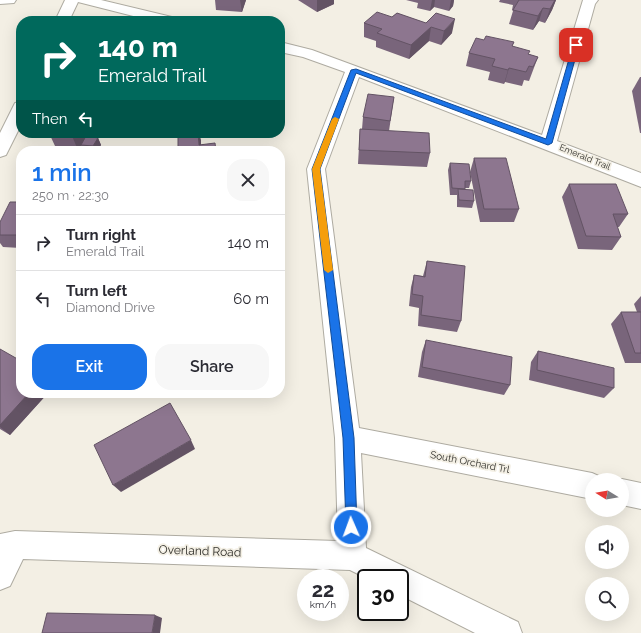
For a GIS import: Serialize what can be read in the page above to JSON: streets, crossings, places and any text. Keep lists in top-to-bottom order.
{
  "streets": {
    "street": ["Emerald Trail", "South Orchard Trl", "Overland Road"]
  },
  "north": "left",
  "page": {
    "turn": ["140 m", "Emerald Trail"],
    "then": "Then",
    "heading": ["1 min", "250 m · 22:30"],
    "list": [
      {
        "name": "Turn right",
        "note": "Emerald Trail",
        "value": "140 m"
      },
      {
        "name": "Turn left",
        "note": "Diamond Drive",
        "value": "60 m"
      }
    ],
    "buttons": ["Exit", "Share"],
    "speed": "22 km/h",
    "limit": "30"
  }
}
